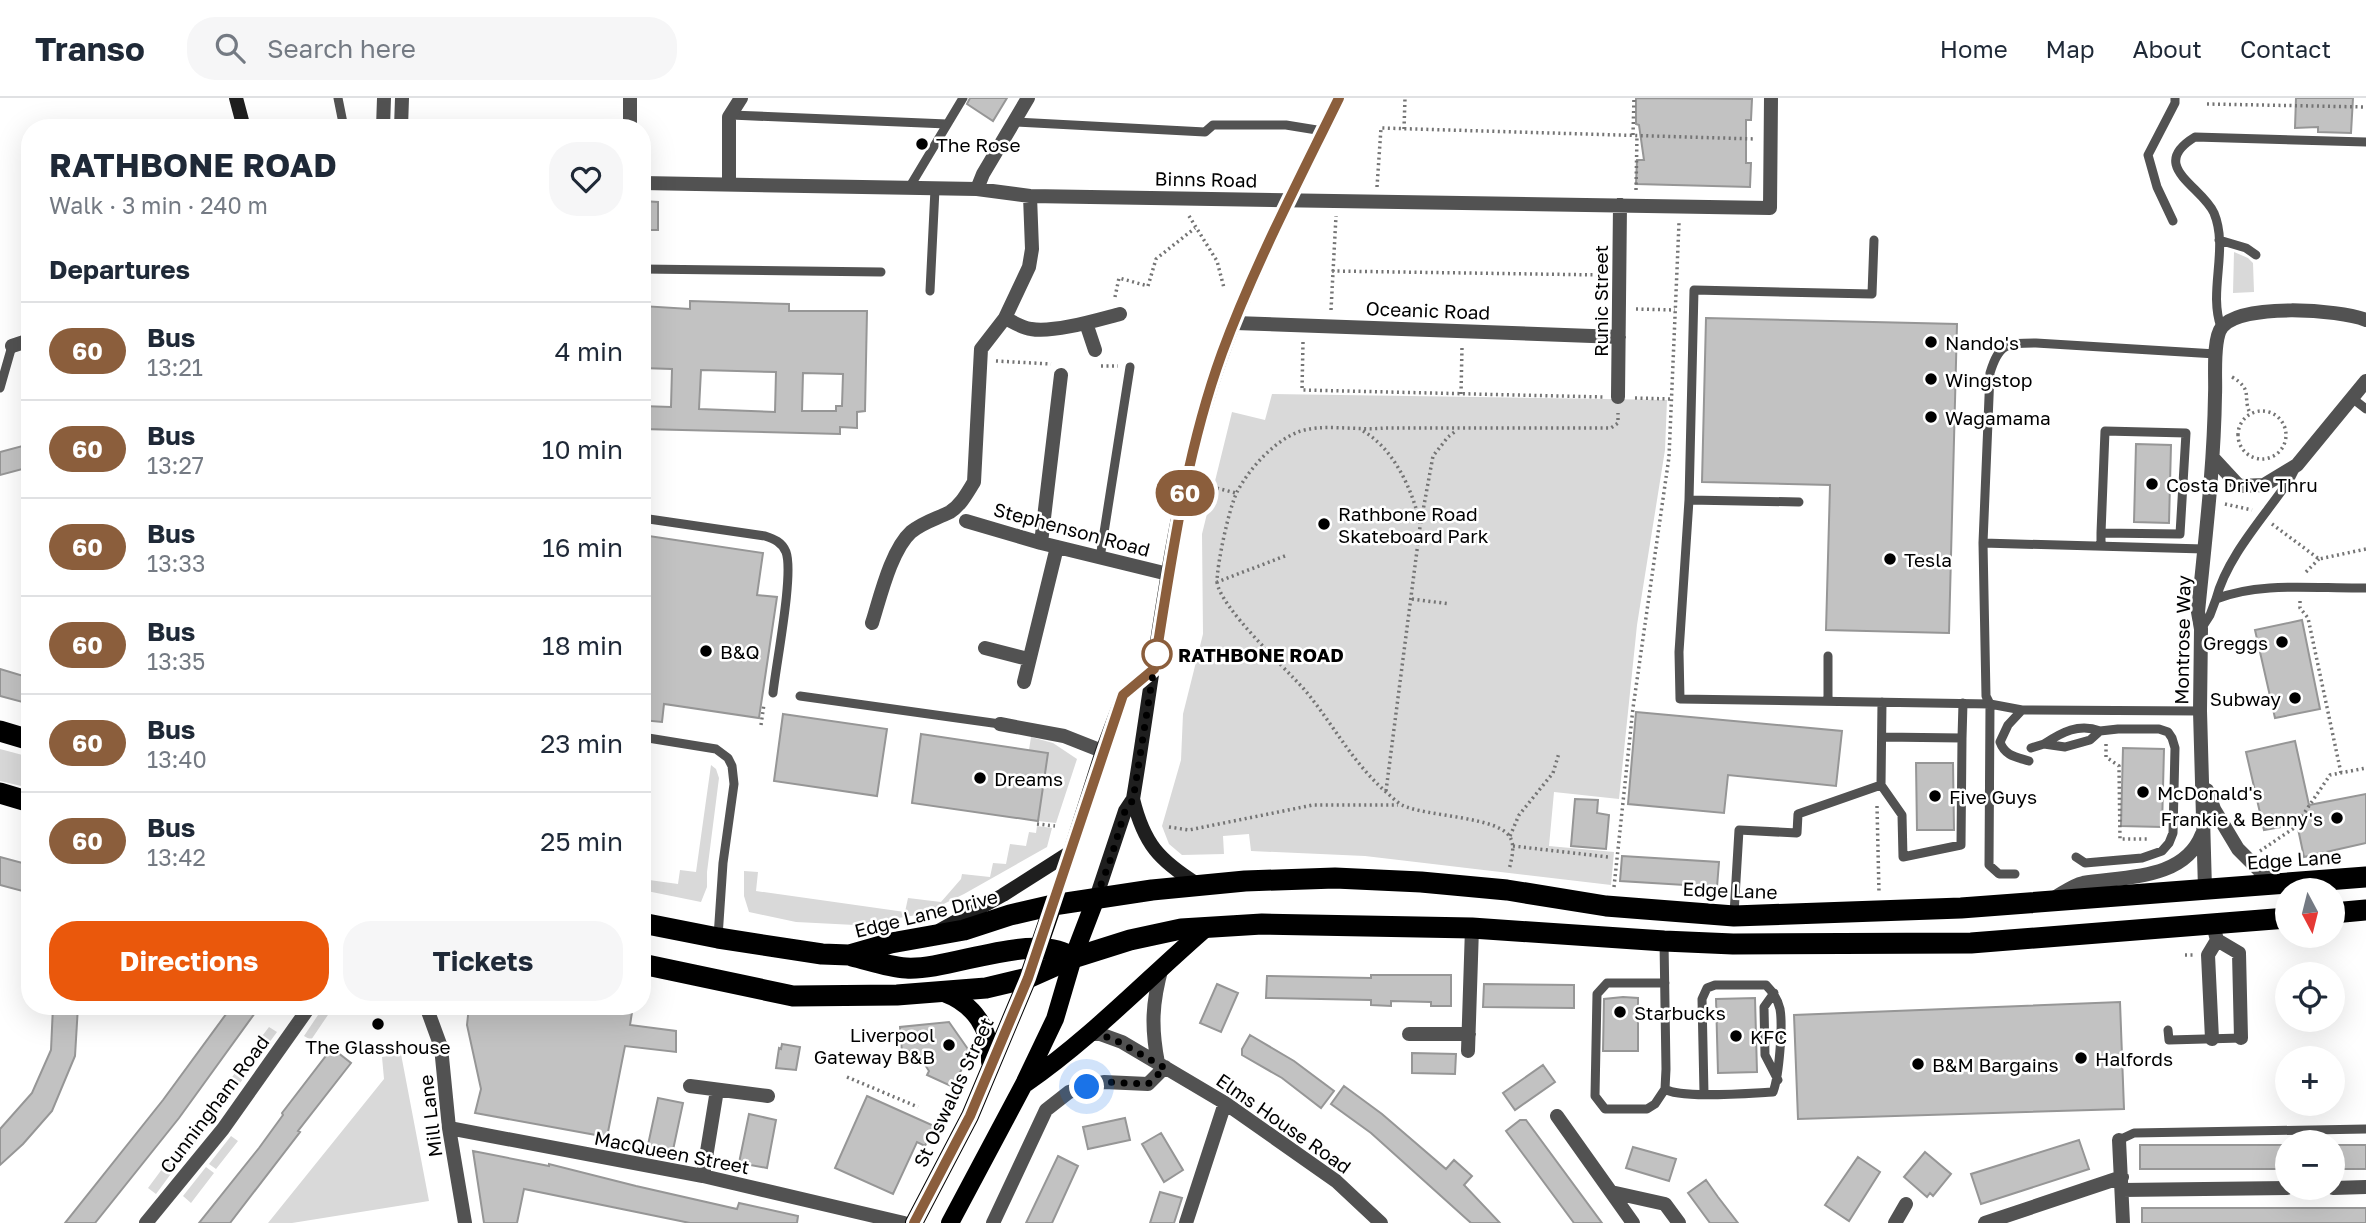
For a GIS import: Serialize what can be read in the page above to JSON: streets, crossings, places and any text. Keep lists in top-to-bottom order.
{
  "streets": {
    "highway": ["Edge Lane", "Edge Lane Drive"],
    "main road": ["St Oswalds Street"],
    "street": [
      "Binns Road",
      "Runic Street",
      "Oceanic Road",
      "Stephenson Road",
      "Montrose Way",
      "Cunningham Road",
      "Mill Lane",
      "Elms House Road",
      "MacQueen Street"
    ]
  },
  "crossings": [
    ["Binns Road", "Runic Street"],
    ["Runic Street", "Oceanic Road"],
    ["Montrose Way", "Edge Lane"],
    ["Edge Lane", "Edge Lane Drive"],
    ["Edge Lane Drive", "St Oswalds Street"],
    ["Mill Lane", "MacQueen Street"]
  ],
  "places": [
    "The Rose",
    "Nando's",
    "Wingstop",
    "Wagamama",
    "Costa Drive Thru",
    "Rathbone Road Skateboard Park",
    "Tesla",
    "Greggs",
    "B&Q",
    "RATHBONE ROAD",
    "Subway",
    "Dreams",
    "McDonald's",
    "Five Guys",
    "Frankie & Benny's",
    "Starbucks",
    "The Glasshouse",
    "KFC",
    "Liverpool Gateway B&B",
    "Halfords",
    "B&M Bargains"
  ],
  "lines": ["bus line 60"],
  "north": "bottom",
  "page": {
    "header": "Transo",
    "search": "Search here",
    "nav": [
      "Home",
      "Map",
      "About",
      "Contact"
    ],
    "on_map": "60",
    "heading": [
      ["RATHBONE ROAD", "Walk · 3 min · 240 m"],
      "Departures"
    ],
    "list": [
      {
        "mark": "60",
        "name": "Bus",
        "note": "13:21",
        "value": "4 min"
      },
      {
        "mark": "60",
        "name": "Bus",
        "note": "13:27",
        "value": "10 min"
      },
      {
        "mark": "60",
        "name": "Bus",
        "note": "13:33",
        "value": "16 min"
      },
      {
        "mark": "60",
        "name": "Bus",
        "note": "13:35",
        "value": "18 min"
      },
      {
        "mark": "60",
        "name": "Bus",
        "note": "13:40",
        "value": "23 min"
      },
      {
        "mark": "60",
        "name": "Bus",
        "note": "13:42",
        "value": "25 min"
      }
    ],
    "map_buttons": ["+", "−"],
    "buttons": ["Directions", "Tickets"]
  }
}
